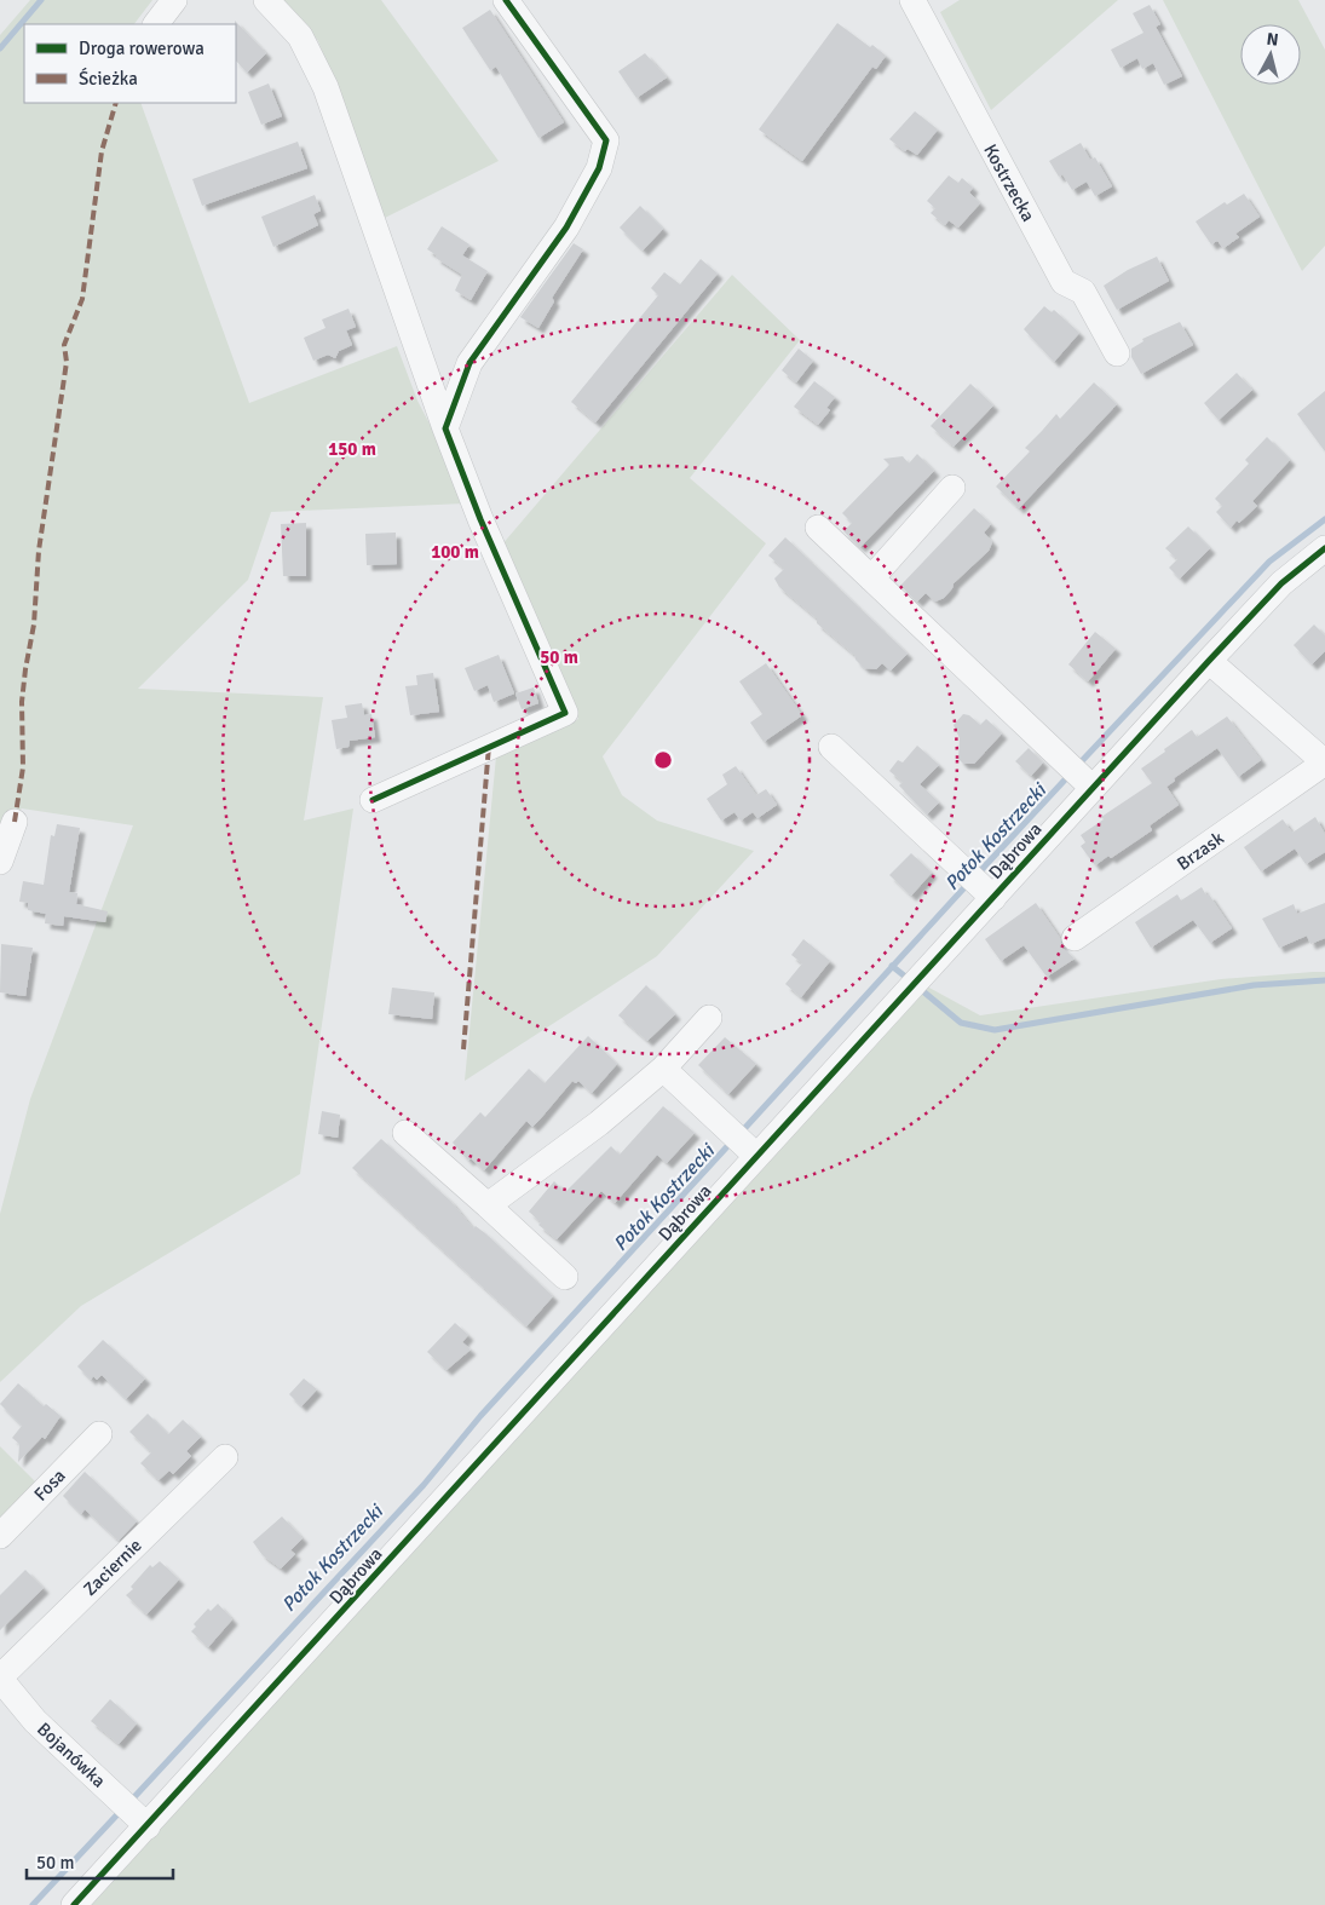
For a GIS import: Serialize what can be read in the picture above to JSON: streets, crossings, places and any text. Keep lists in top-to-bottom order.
{
  "streets": {
    "street": [
      "Kostrzecka",
      "Dąbrowa",
      "Brzask",
      "Fosa",
      "Zaciernie",
      "Bojanówka"
    ]
  },
  "crossings": [
    ["Dąbrowa", "Bojanówka"],
    ["Zaciernie", "Bojanówka"]
  ],
  "water": ["Potok Kostrzecki"],
  "legend": ["Droga rowerowa", "Ścieżka"],
  "scale_bar": "50 m",
  "north": "top",
  "rings": ["150 m", "100 m", "50 m"]
}
